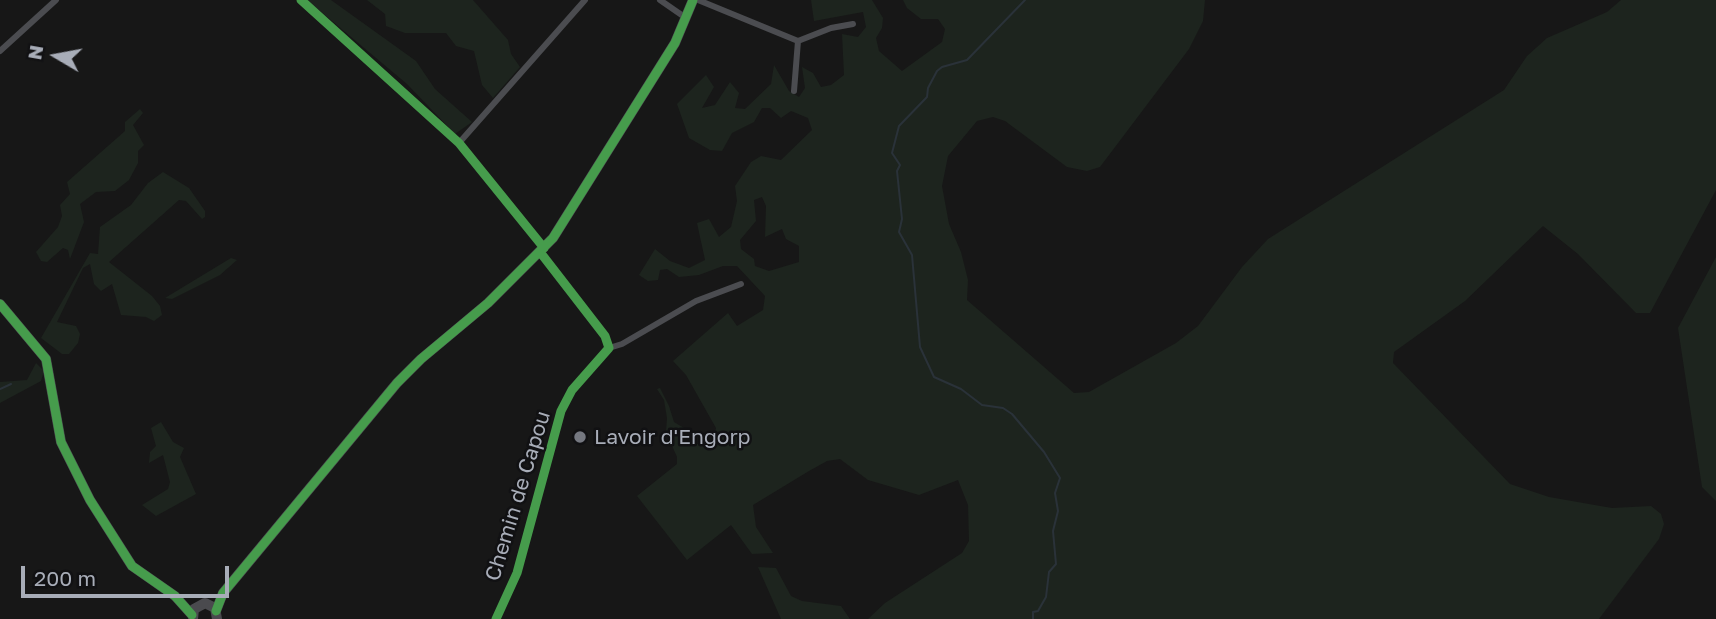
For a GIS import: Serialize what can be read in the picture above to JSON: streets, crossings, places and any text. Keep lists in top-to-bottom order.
{
  "streets": {
    "street": ["Chemin de Capou"]
  },
  "places": ["Lavoir d'Engorp"],
  "scale_bar": "200 m",
  "north": "left"
}
